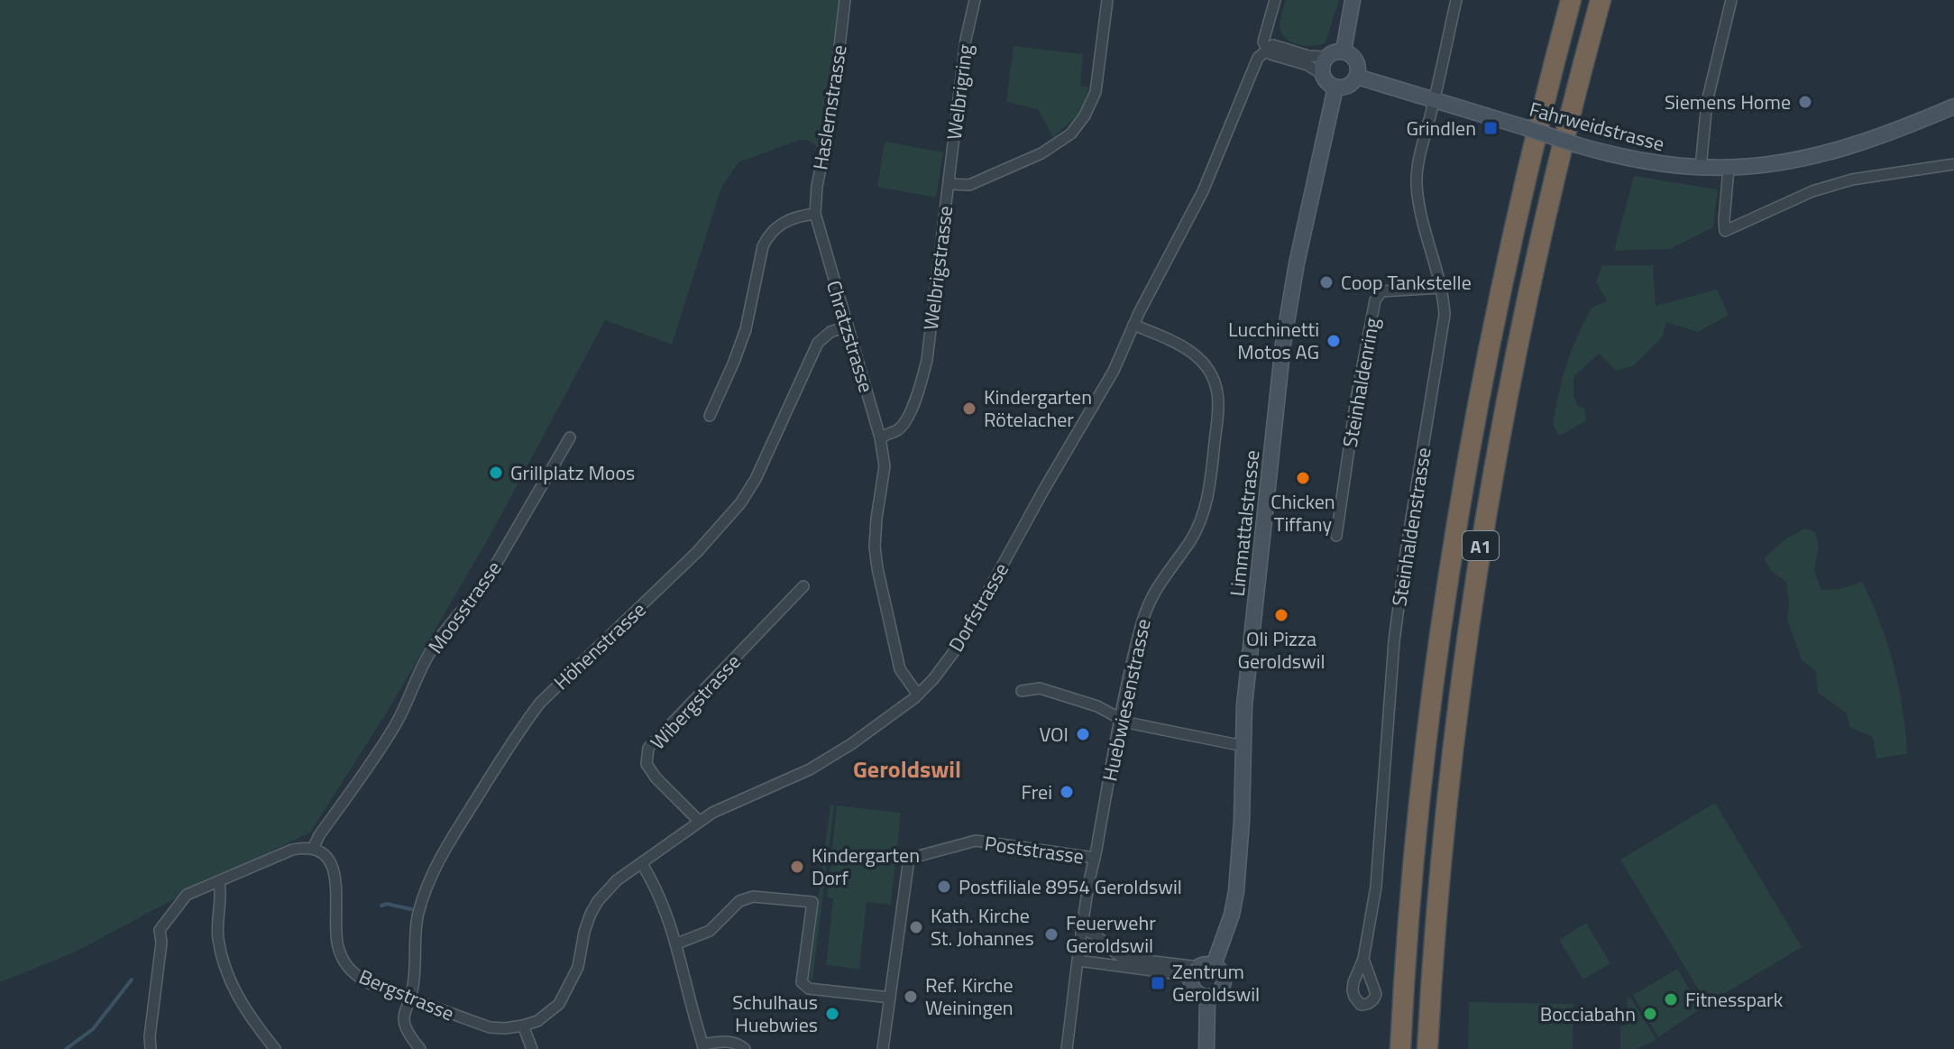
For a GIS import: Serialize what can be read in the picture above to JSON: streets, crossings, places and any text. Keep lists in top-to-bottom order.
{
  "streets": {
    "highway": ["A1"],
    "main road": ["Fahrweidstrasse", "Limmattalstrasse"],
    "street": [
      "Welbrigring",
      "Haslernstrasse",
      "Welbrigstrasse",
      "Chratzstrasse",
      "Steinhaldenring",
      "Steinhaldenstrasse",
      "Moosstrasse",
      "Dorfstrasse",
      "Höhenstrasse",
      "Huebwiesenstrasse",
      "Wibergstrasse",
      "Poststrasse",
      "Bergstrasse"
    ]
  },
  "crossings": [
    ["Welbrigring", "Welbrigstrasse"],
    ["Haslernstrasse", "Chratzstrasse"],
    ["Fahrweidstrasse", "Limmattalstrasse"],
    ["Fahrweidstrasse", "Steinhaldenstrasse"],
    ["Welbrigstrasse", "Chratzstrasse"],
    ["Chratzstrasse", "Dorfstrasse"],
    ["Chratzstrasse", "Höhenstrasse"],
    ["Steinhaldenring", "Steinhaldenstrasse"],
    ["Moosstrasse", "Bergstrasse"],
    ["Dorfstrasse", "Huebwiesenstrasse"],
    ["Dorfstrasse", "Wibergstrasse"],
    ["Dorfstrasse", "Bergstrasse"],
    ["Höhenstrasse", "Bergstrasse"],
    ["Huebwiesenstrasse", "Poststrasse"]
  ],
  "districts": ["Geroldswil"],
  "places": {
    "other": [
      "Siemens Home",
      "Coop Tankstelle",
      "Lucchinetti Motos AG",
      "Kindergarten Rötelacher",
      "Grillplatz Moos",
      "Chicken Tiffany",
      "Oli Pizza Geroldswil",
      "VOI",
      "Frei",
      "Kindergarten Dorf",
      "Postfiliale 8954 Geroldswil",
      "Kath. Kirche St. Johannes",
      "Feuerwehr Geroldswil",
      "Ref. Kirche Weiningen",
      "Fitnesspark",
      "Schulhaus Huebwies",
      "Bocciabahn"
    ],
    "transit": ["Grindlen", "Zentrum Geroldswil"]
  }
}
